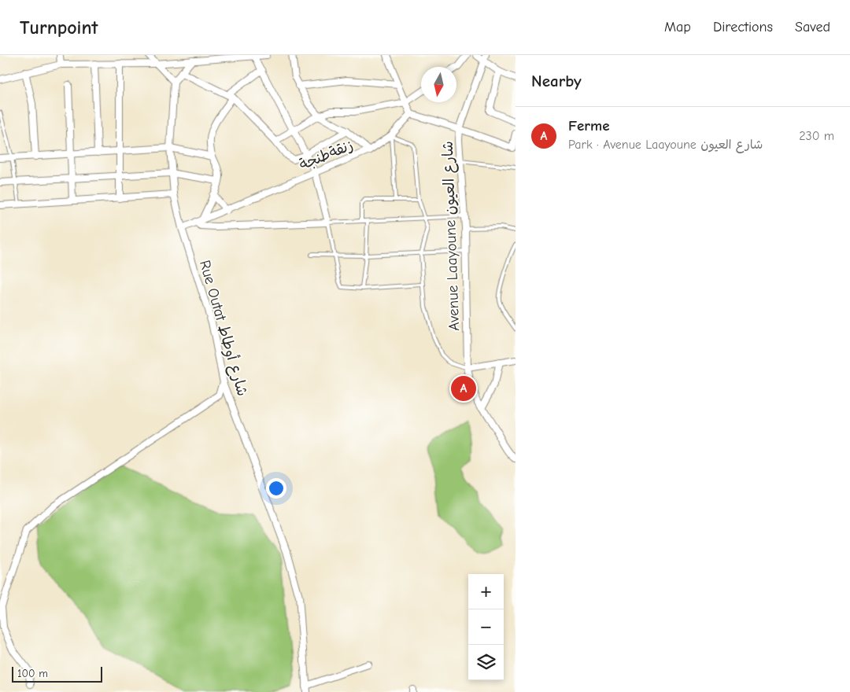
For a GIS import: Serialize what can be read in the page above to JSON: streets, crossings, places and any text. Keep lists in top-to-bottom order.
{
  "streets": {
    "street": ["زنقةطنجة", "Avenue Laayoune شارع العيون", "Rue Outat شارع أوطاط"]
  },
  "crossings": [
    ["زنقةطنجة", "Rue Outat شارع أوطاط"]
  ],
  "scale_bar": "100 m",
  "north": "bottom",
  "page": {
    "header": "Turnpoint",
    "nav": ["Map", "Directions", "Saved"],
    "heading": "Nearby",
    "list": [
      {
        "mark": "A",
        "name": "Ferme",
        "note": "Park · Avenue Laayoune شارع العيون",
        "value": "230 m"
      }
    ],
    "pins": "A",
    "map_buttons": ["+", "−"],
    "scale": "100 m"
  }
}
